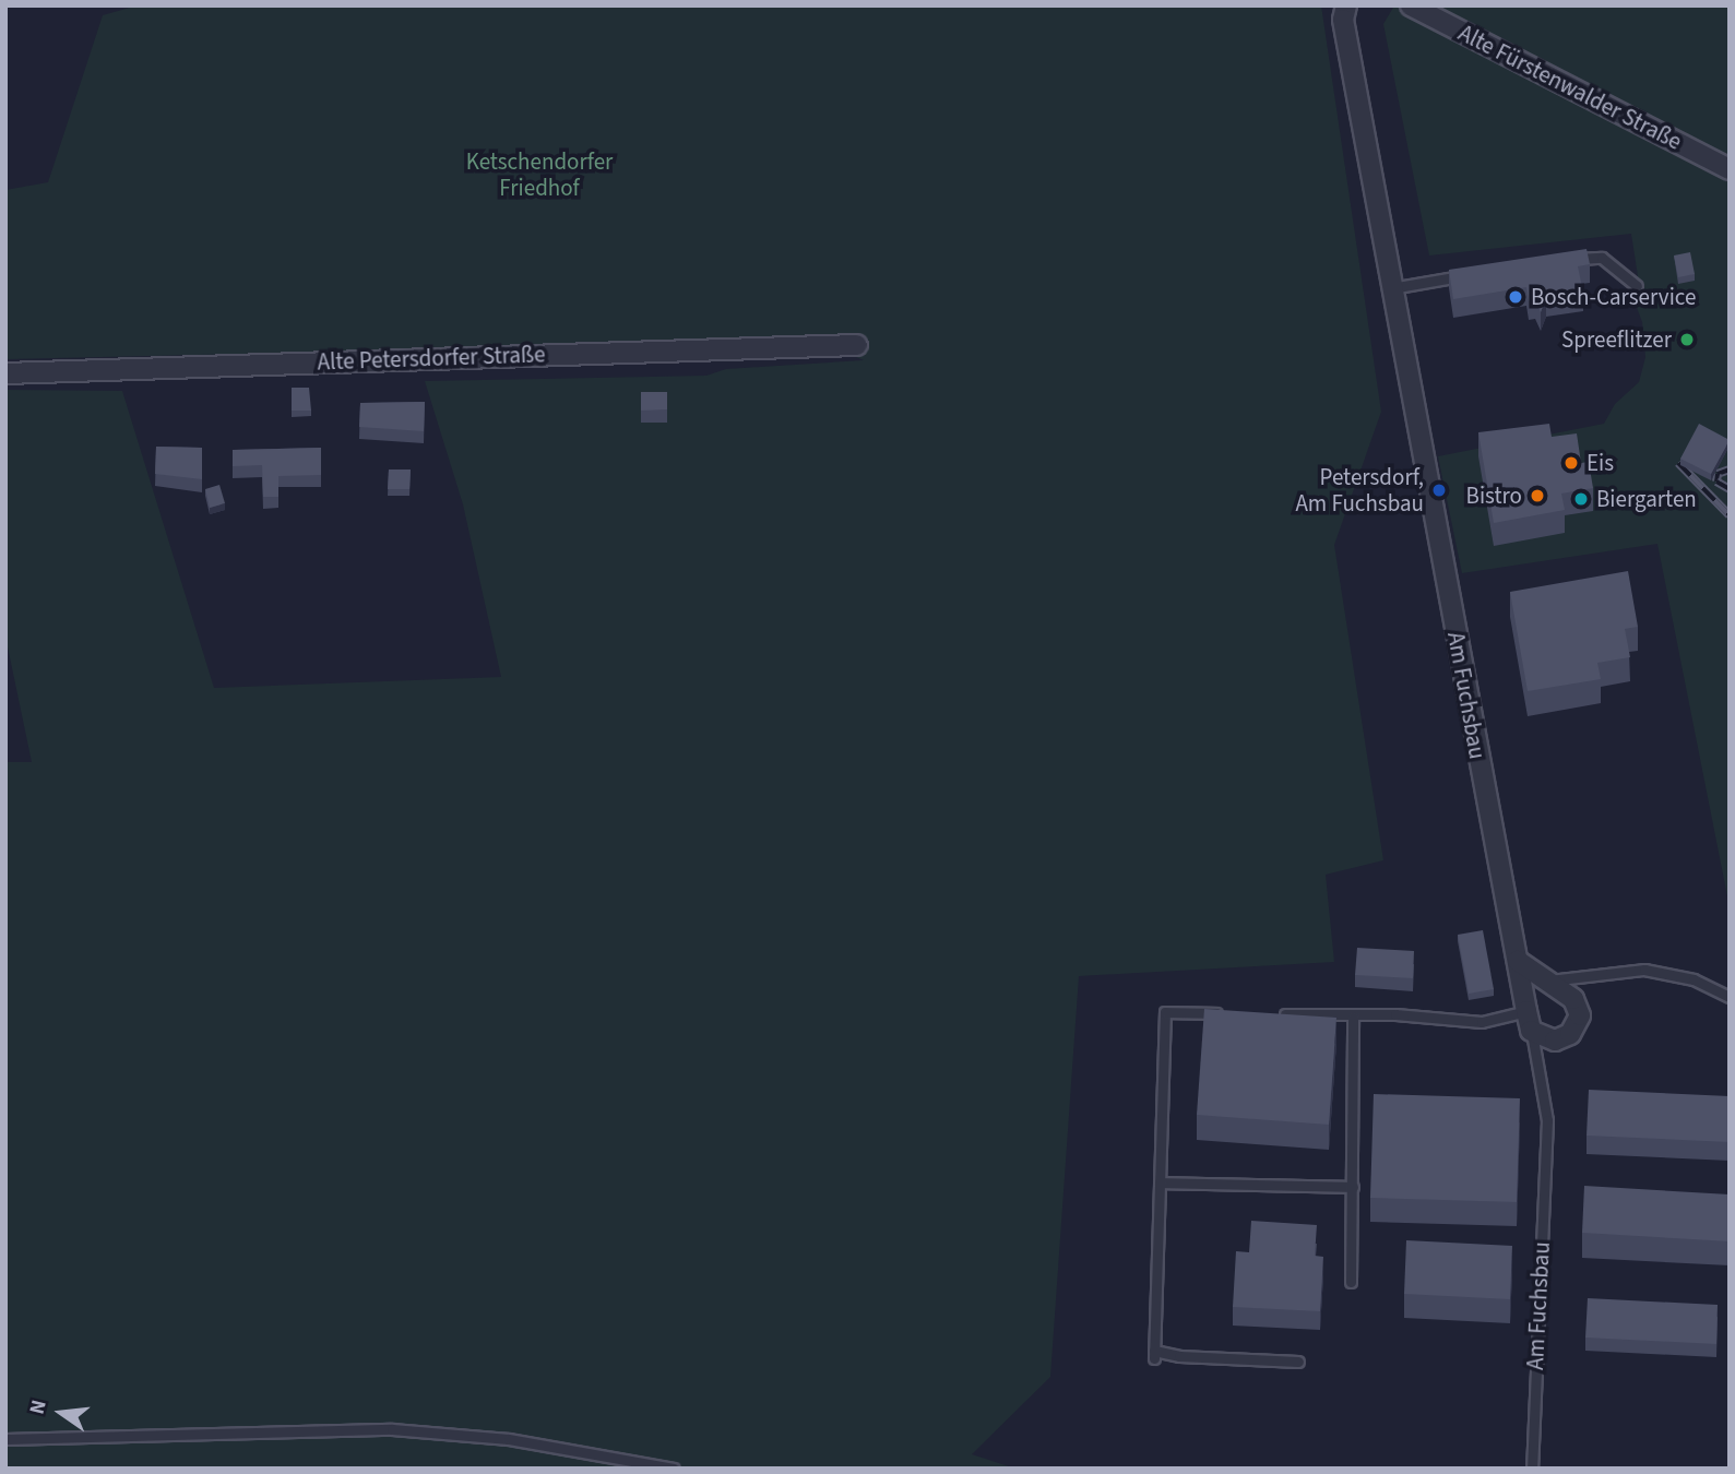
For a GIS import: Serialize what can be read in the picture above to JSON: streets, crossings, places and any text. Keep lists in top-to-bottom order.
{
  "streets": {
    "street": ["Alte Fürstenwalder Straße", "Alte Petersdorfer Straße", "Am Fuchsbau"]
  },
  "parks": ["Ketschendorfer Friedhof"],
  "places": [
    "Bosch-Carservice",
    "Spreeflitzer",
    "Eis",
    "Petersdorf, Am Fuchsbau",
    "Bistro",
    "Biergarten"
  ],
  "north": "left"
}
